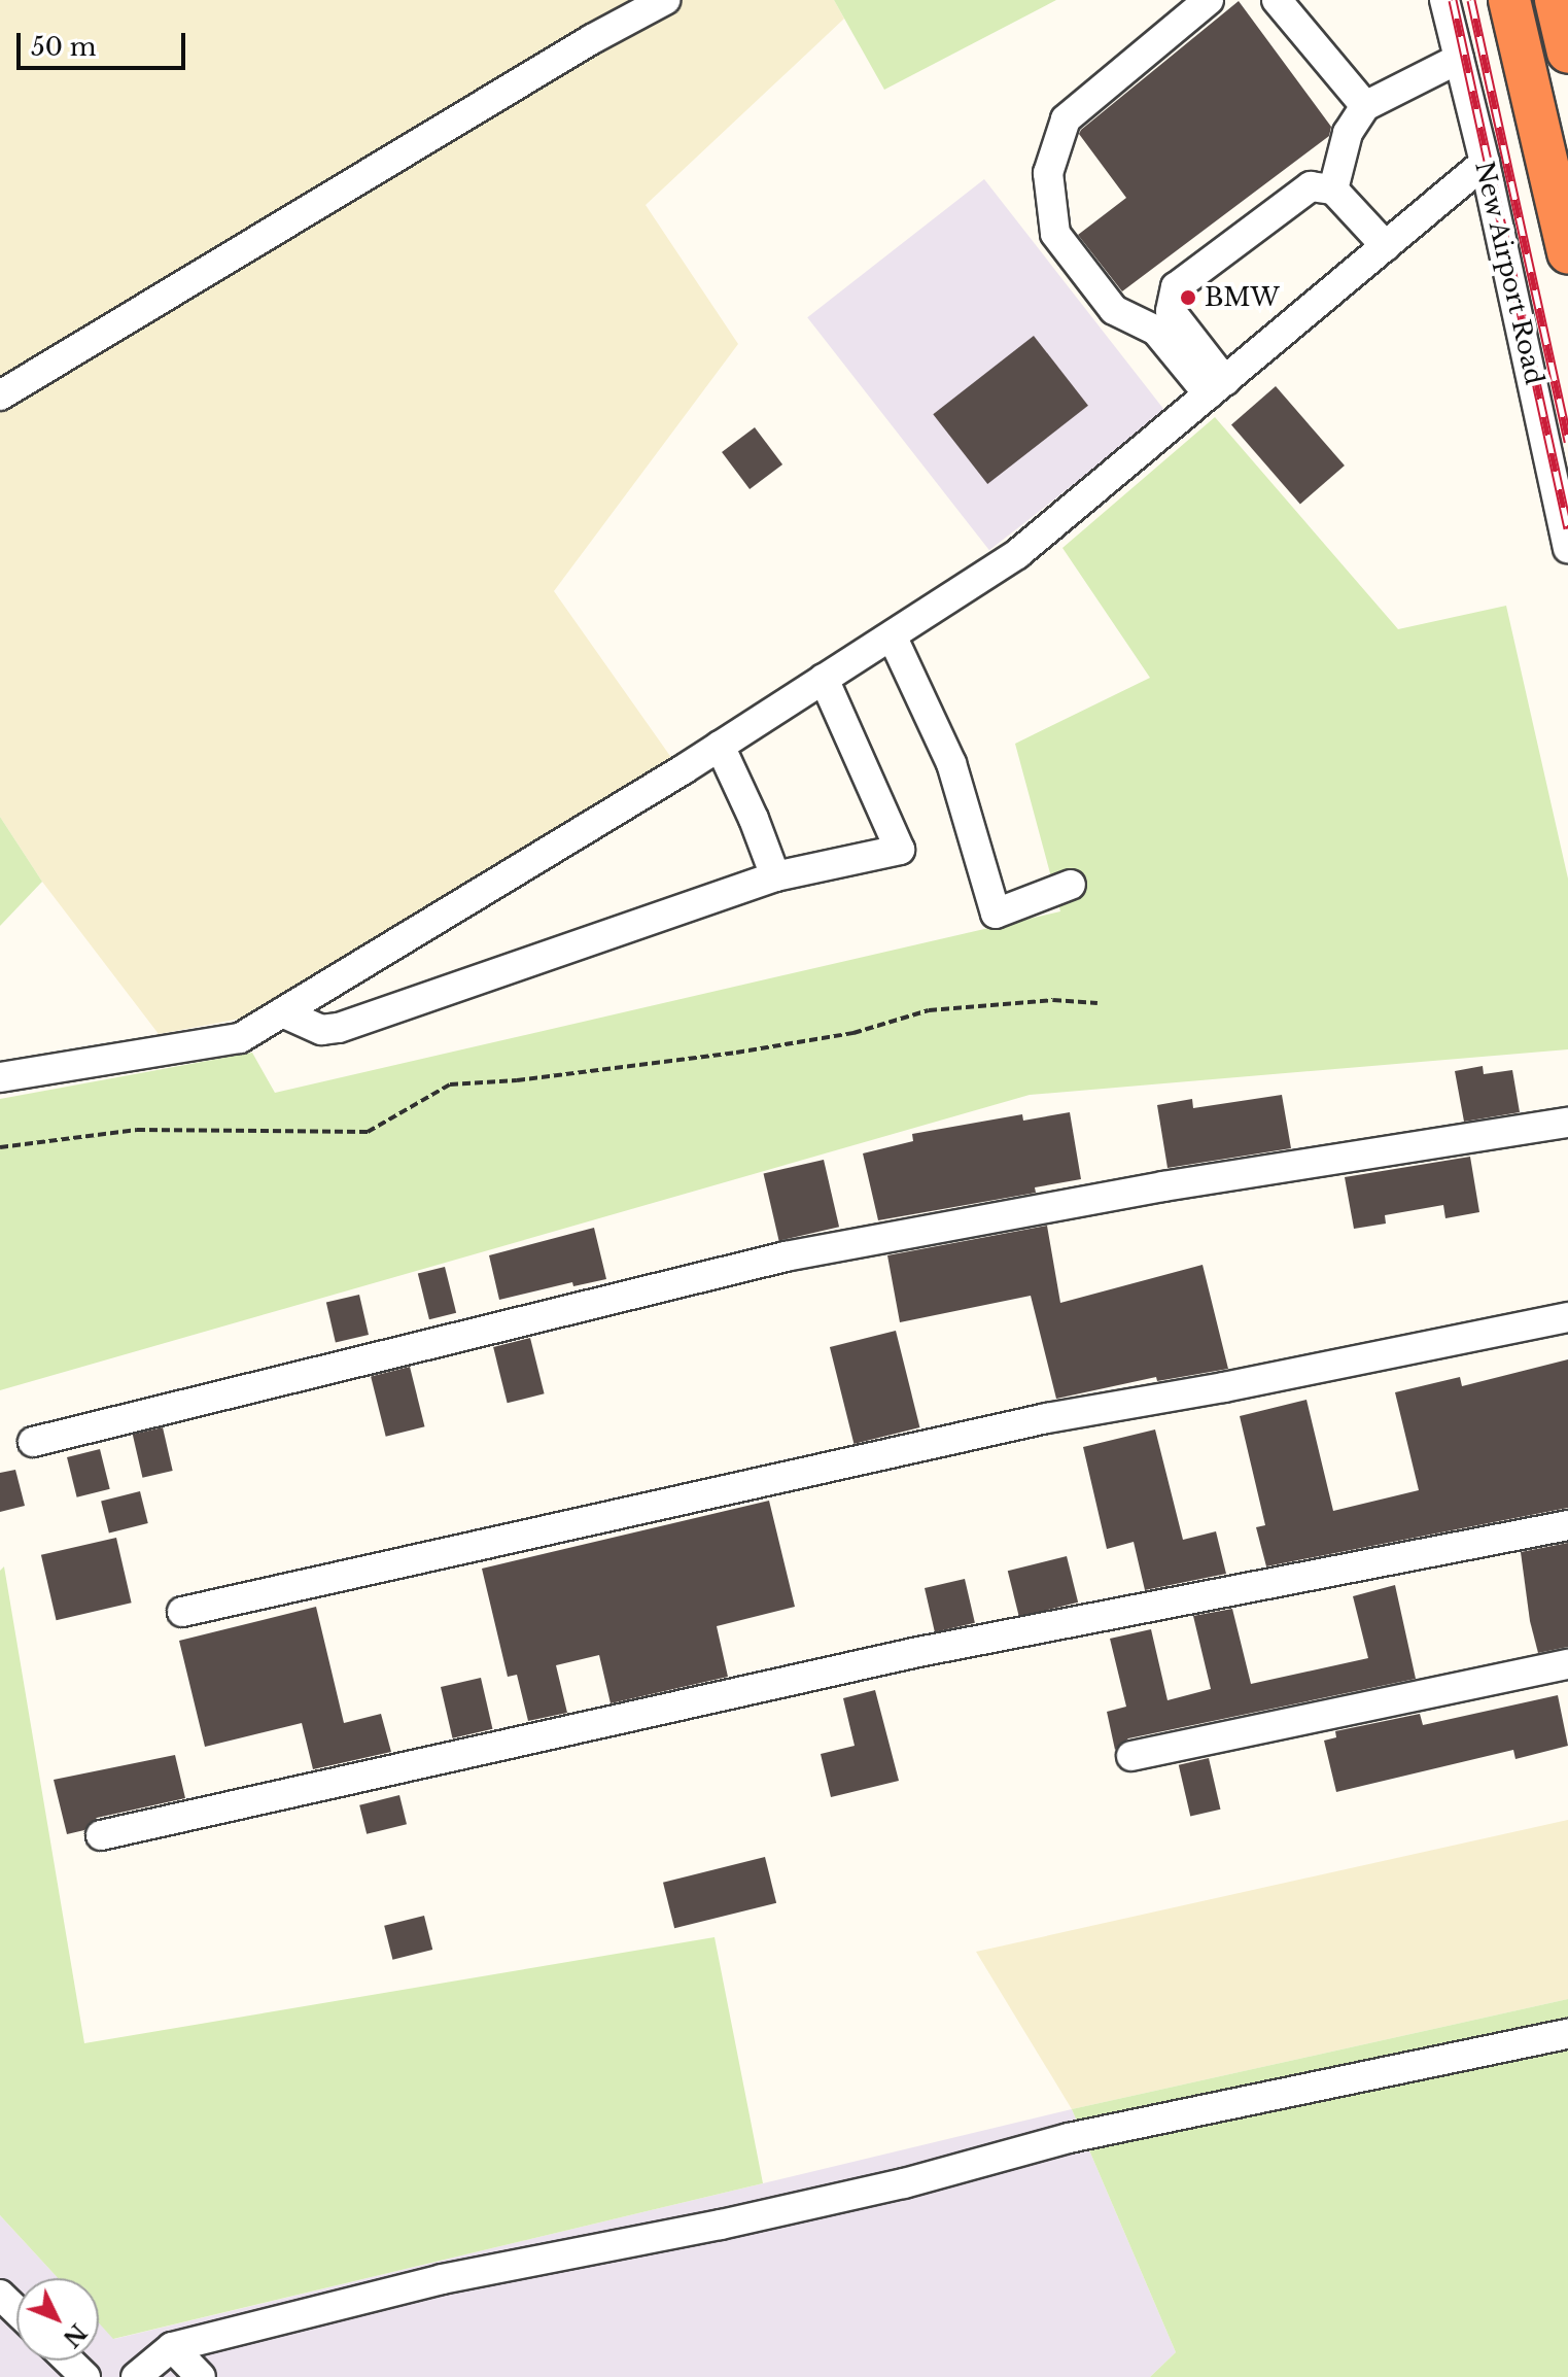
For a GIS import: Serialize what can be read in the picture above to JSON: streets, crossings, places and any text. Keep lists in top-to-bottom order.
{
  "streets": {
    "street": ["New Airport Road"]
  },
  "places": ["BMW"],
  "scale_bar": "50 m",
  "north": "bottom right"
}
